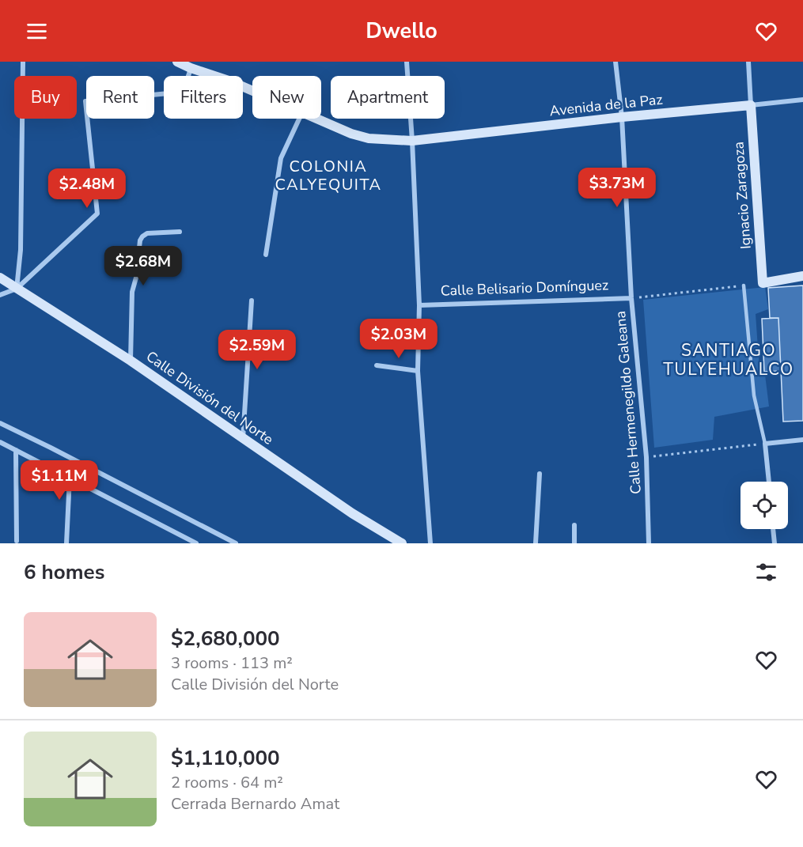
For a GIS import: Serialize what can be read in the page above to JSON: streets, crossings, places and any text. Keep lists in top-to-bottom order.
{
  "streets": {
    "main road": ["Avenida de la Paz", "Ignacio Zaragoza", "Calle División del Norte"],
    "street": ["Calle Belisario Domínguez", "Calle Hermenegildo Galeana"]
  },
  "crossings": [
    ["Avenida de la Paz", "Ignacio Zaragoza"],
    ["Avenida de la Paz", "Calle Hermenegildo Galeana"],
    ["Calle Belisario Domínguez", "Calle Hermenegildo Galeana"]
  ],
  "districts": ["COLONIA CALYEQUITA", "SANTIAGO TULYEHUALCO"],
  "page": {
    "header": "Dwello",
    "chip": [
      "Buy",
      "Rent",
      "Filters",
      "New",
      "Apartment"
    ],
    "price": [
      "$3.73M",
      "$2.48M",
      "$2.68M",
      "$2.03M",
      "$2.59M",
      "$1.11M"
    ],
    "heading": "6 homes",
    "list": [
      {
        "name": "$2,680,000",
        "note": "3 rooms · 113 m² · Calle División del Norte"
      },
      {
        "name": "$1,110,000",
        "note": "2 rooms · 64 m² · Cerrada Bernardo Amat"
      }
    ]
  }
}
